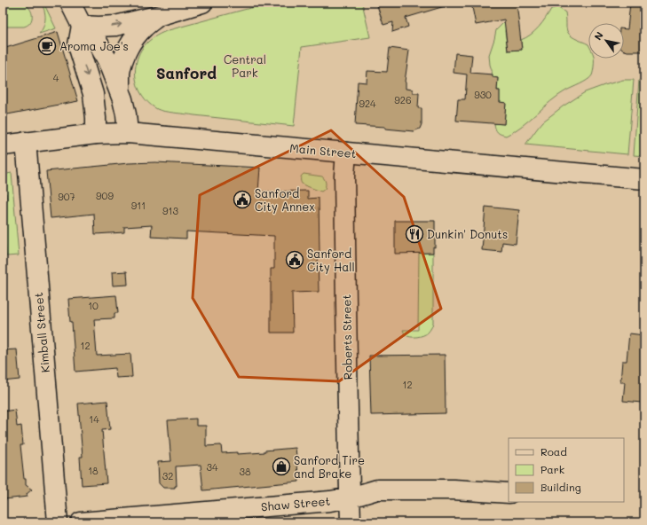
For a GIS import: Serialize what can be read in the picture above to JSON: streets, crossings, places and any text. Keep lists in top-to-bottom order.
{
  "streets": {
    "main road": [
      "Main Street",
      "Kimball Street",
      "Roberts Street",
      "Shaw Street"
    ]
  },
  "crossings": [
    ["Main Street", "Kimball Street"],
    ["Main Street", "Roberts Street"],
    ["Roberts Street", "Shaw Street"]
  ],
  "districts": ["Sanford"],
  "parks": ["Central Park"],
  "places": {
    "cafe": ["Aroma Joe's"],
    "public building": ["Sanford City Annex", "Sanford City Hall"],
    "restaurant": ["Dunkin' Donuts"],
    "shop": ["Sanford Tire and Brake"]
  },
  "house_numbers": [
    "4",
    "930",
    "926",
    "924",
    "909",
    "907",
    "911",
    "913",
    "10",
    "12",
    "12",
    "14",
    "34",
    "18",
    "38",
    "32"
  ],
  "legend": ["Road", "Park", "Building"],
  "north": "top left"
}
